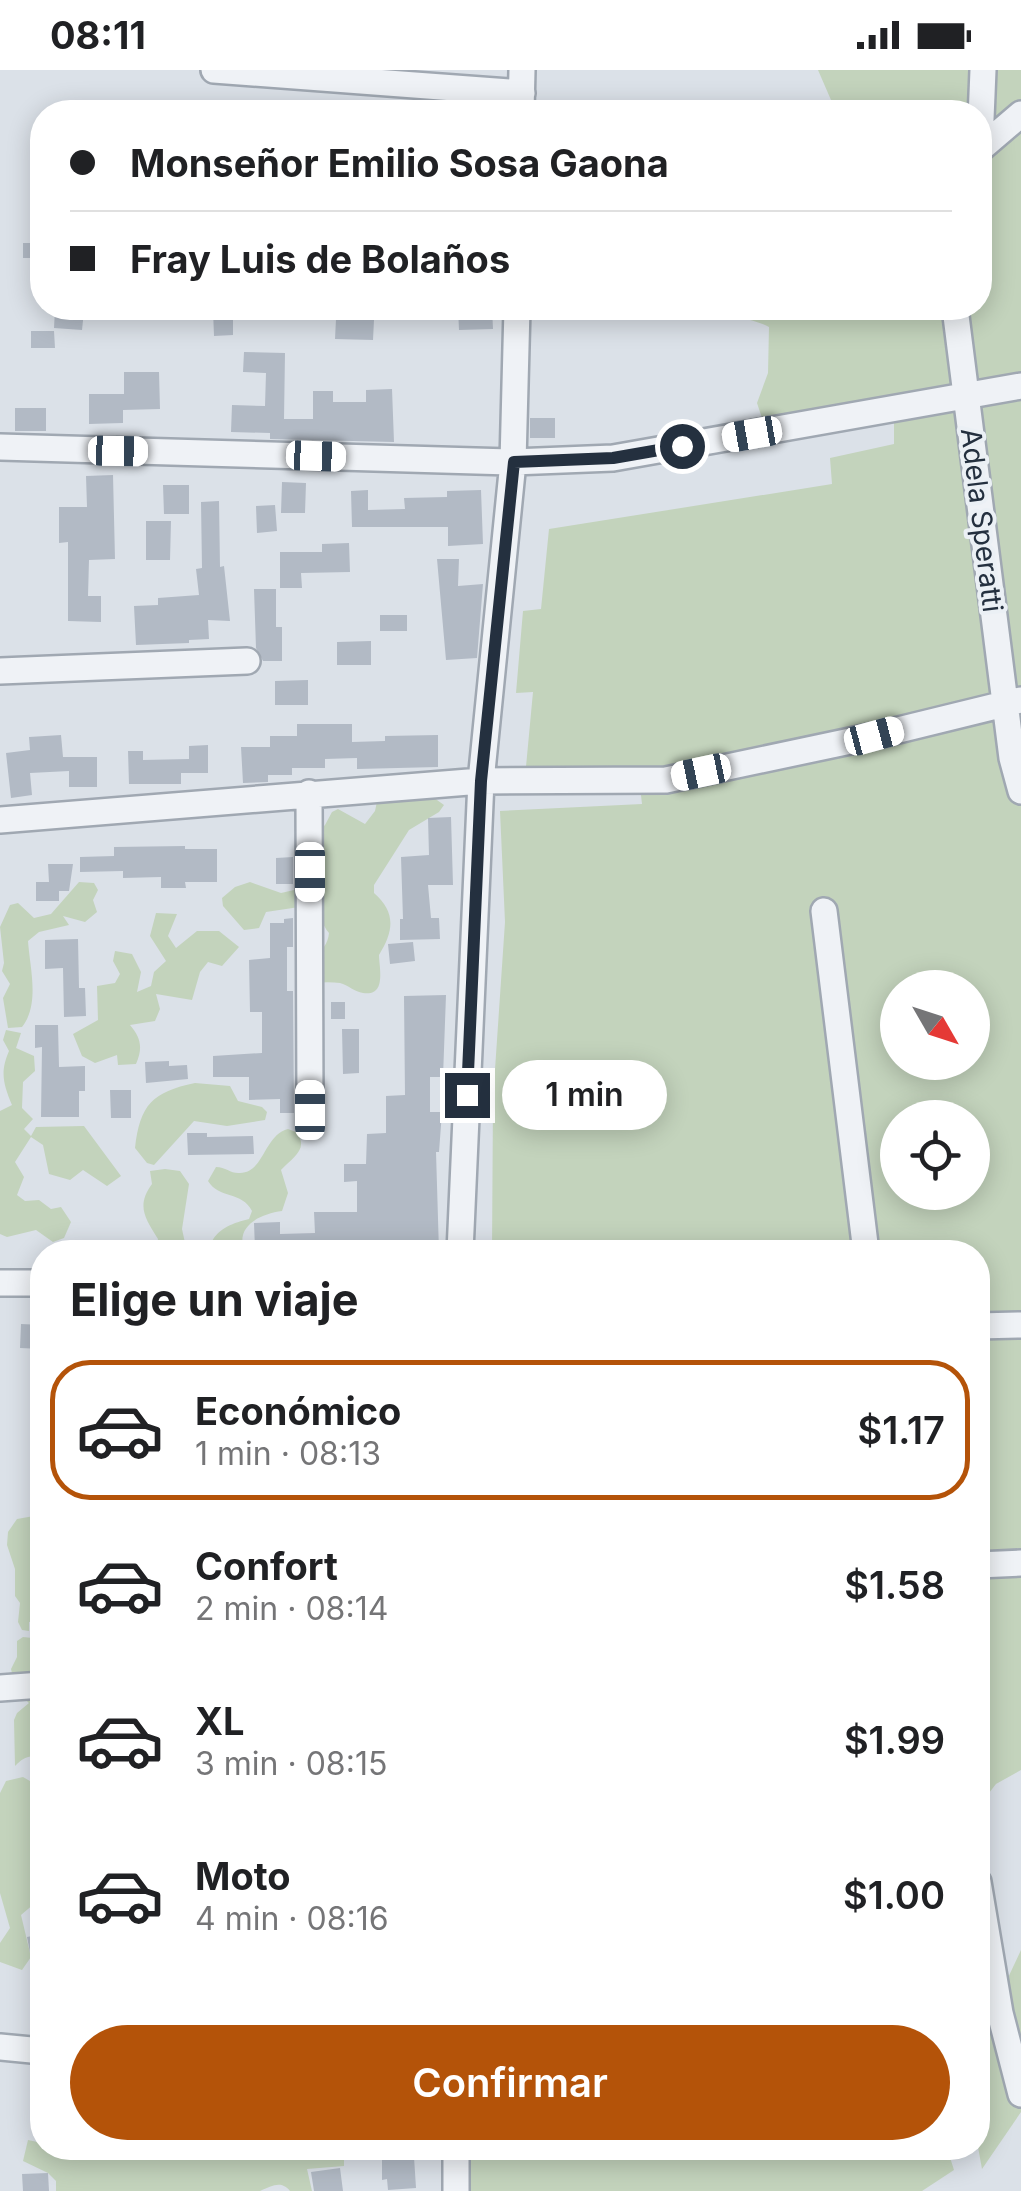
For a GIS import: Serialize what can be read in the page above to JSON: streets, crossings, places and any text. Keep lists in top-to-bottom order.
{
  "streets": {
    "street": ["Adela Speratti"]
  },
  "north": "bottom right",
  "page": {
    "status": "08:11",
    "banner": ["Monseñor Emilio Sosa Gaona", "Fray Luis de Bolaños"],
    "bubble": "1 min",
    "heading": "Elige un viaje",
    "list": [
      {
        "name": "Económico",
        "note": "1 min · 08:13",
        "value": "$1.17"
      },
      {
        "name": "Confort",
        "note": "2 min · 08:14",
        "value": "$1.58"
      },
      {
        "name": "XL",
        "note": "3 min · 08:15",
        "value": "$1.99"
      },
      {
        "name": "Moto",
        "note": "4 min · 08:16",
        "value": "$1.00"
      }
    ],
    "buttons": "Confirmar"
  }
}
